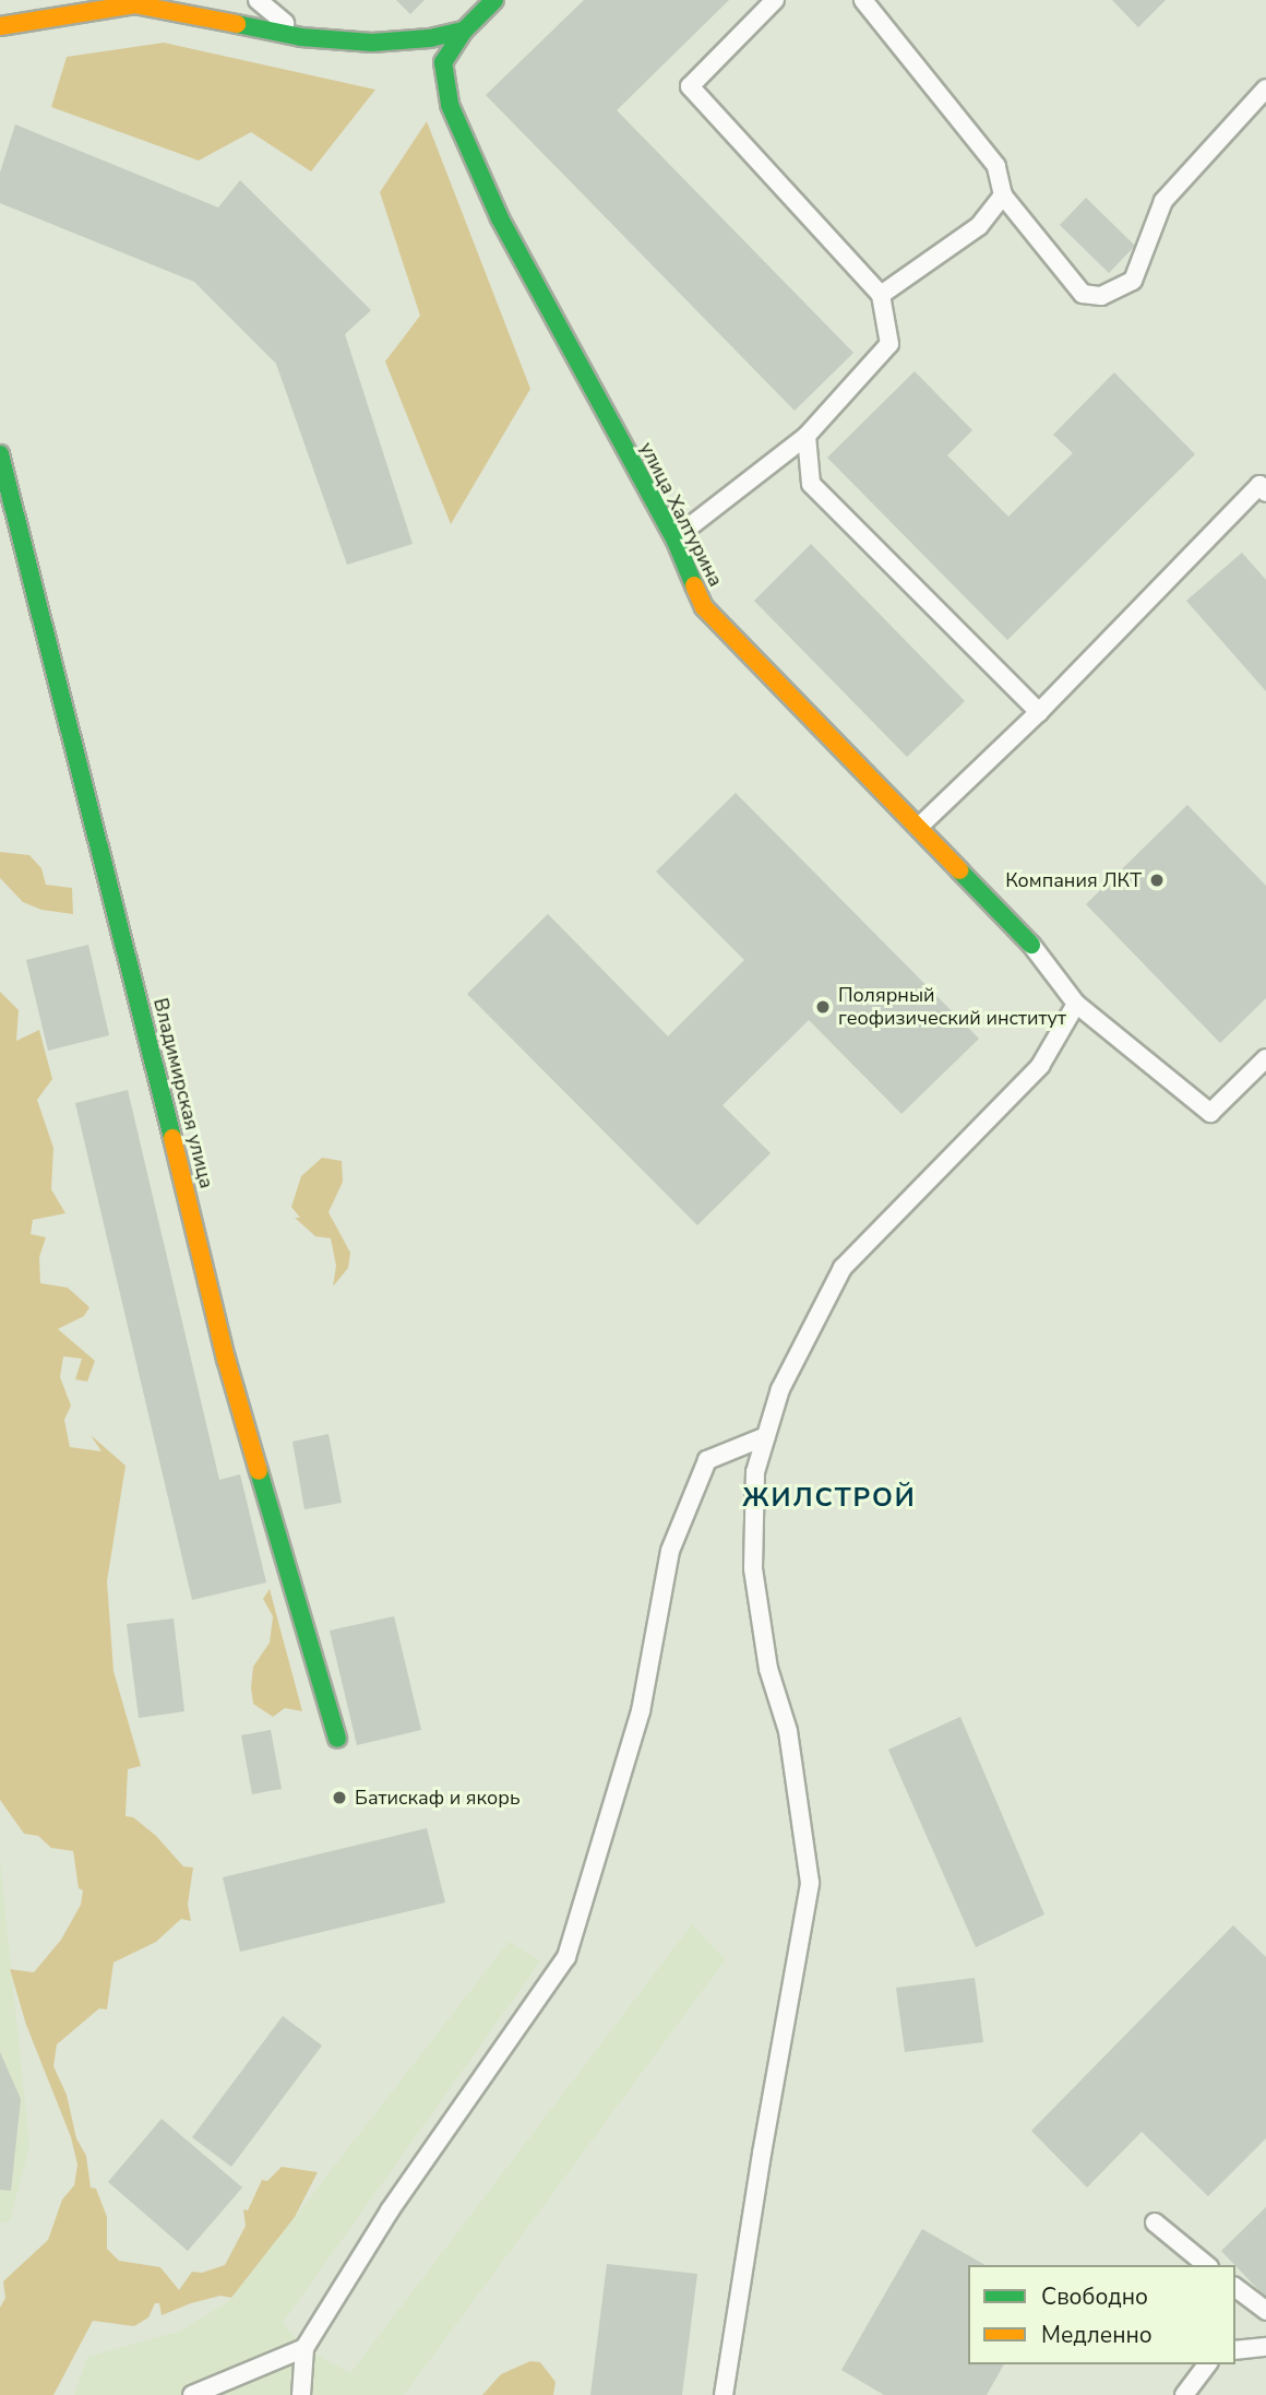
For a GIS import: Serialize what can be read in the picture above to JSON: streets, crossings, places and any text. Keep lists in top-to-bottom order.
{
  "streets": {
    "street": ["улица Халтурина", "Владимирская улица"]
  },
  "districts": ["ЖИЛСТРОЙ"],
  "places": ["Компания ЛКТ", "Полярный геофизический институт", "Батискаф и якорь"],
  "legend": ["Свободно", "Медленно"]
}
